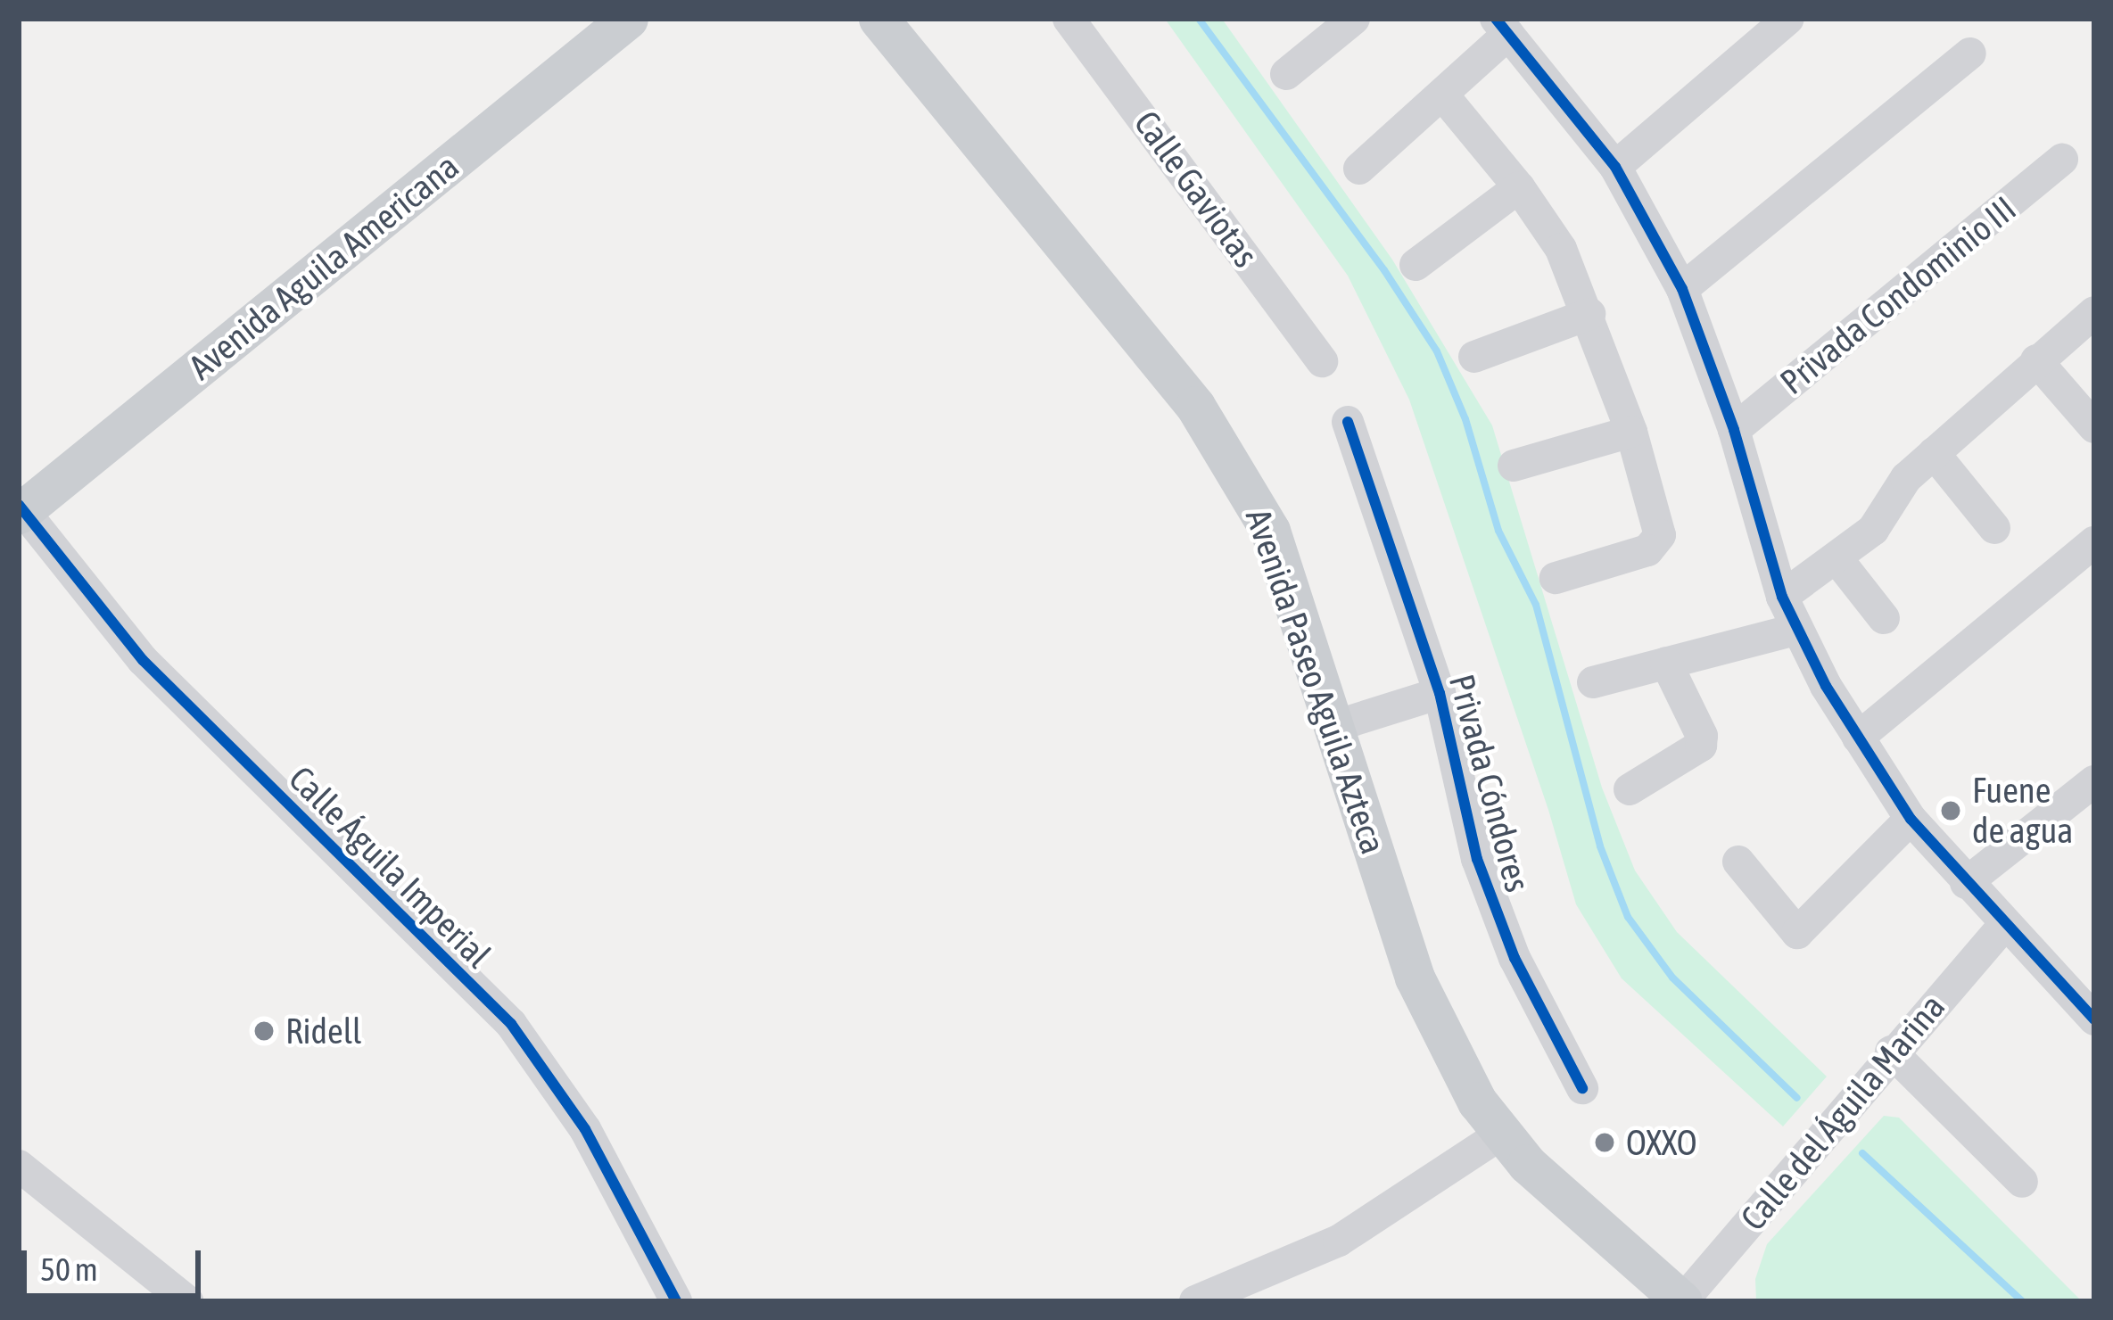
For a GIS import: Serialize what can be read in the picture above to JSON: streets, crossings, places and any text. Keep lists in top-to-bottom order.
{
  "streets": {
    "main road": ["Avenida Aguila Americana", "Avenida Paseo Aguila Azteca"],
    "street": [
      "Calle Gaviotas",
      "Privada Condominio III",
      "Privada Cóndores",
      "Calle Águila Imperial",
      "Calle del Águila Marina"
    ]
  },
  "crossings": [
    ["Avenida Aguila Americana", "Calle Águila Imperial"],
    ["Avenida Paseo Aguila Azteca", "Calle del Águila Marina"]
  ],
  "places": ["Fuene de agua", "Ridell", "OXXO"],
  "scale_bar": "50 m"
}
